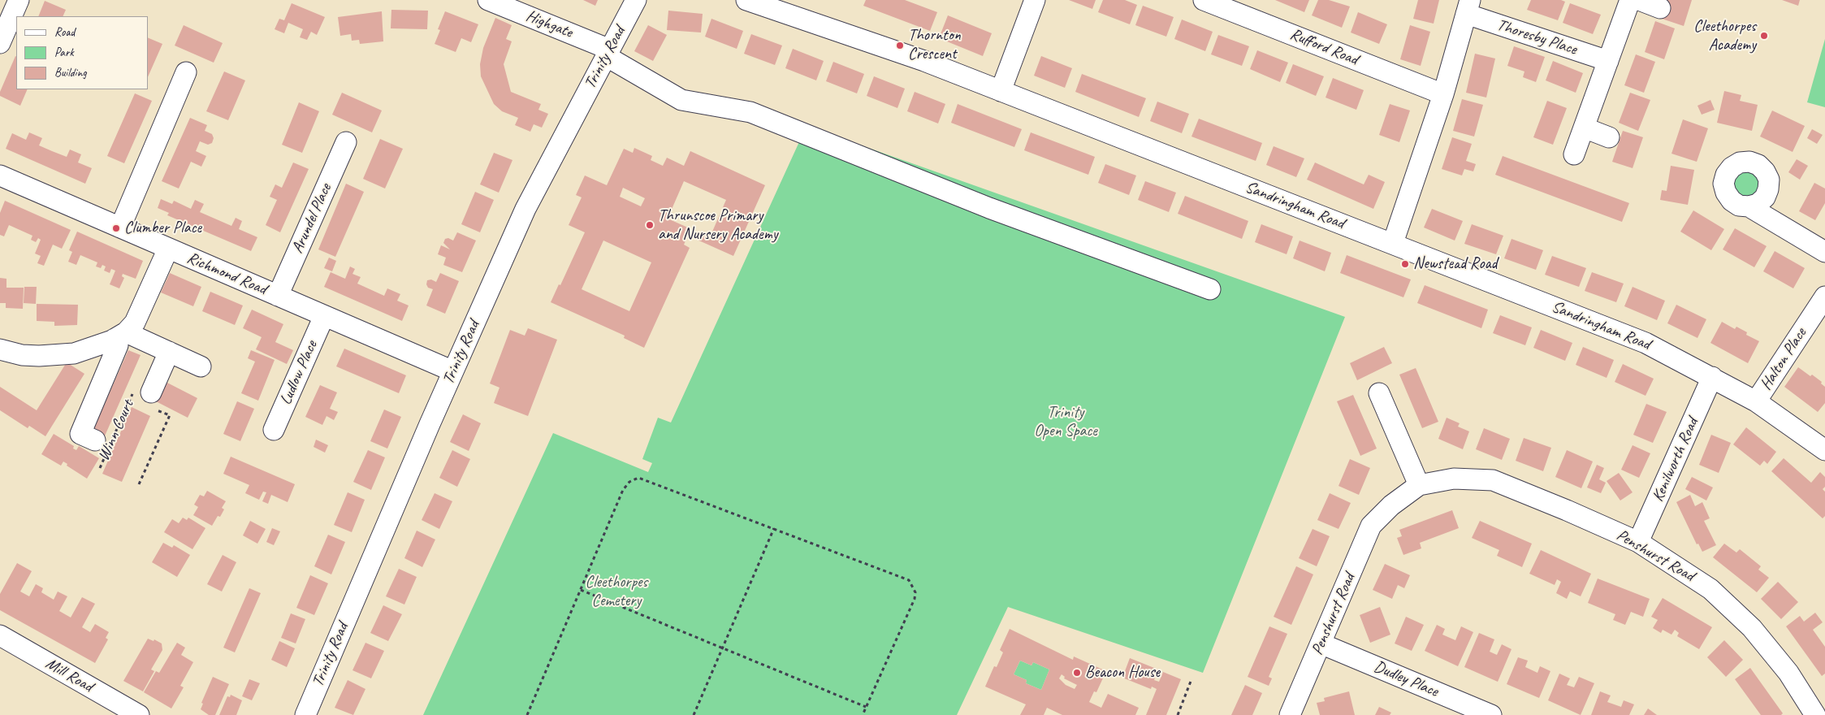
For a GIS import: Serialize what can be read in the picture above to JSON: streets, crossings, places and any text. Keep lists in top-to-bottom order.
{
  "streets": {
    "street": [
      "Highgate",
      "Thoresby Place",
      "Rufford Road",
      "Trinity Road",
      "Sandringham Road",
      "Arundel Place",
      "Richmond Road",
      "Halton Place",
      "Ludlow Place",
      "Winn Court",
      "Kenilworth Road",
      "Penshurst Road",
      "Mill Road",
      "Dudley Place"
    ]
  },
  "crossings": [
    ["Highgate", "Trinity Road"],
    ["Trinity Road", "Richmond Road"],
    ["Sandringham Road", "Halton Place"],
    ["Sandringham Road", "Kenilworth Road"],
    ["Arundel Place", "Richmond Road"],
    ["Richmond Road", "Ludlow Place"],
    ["Kenilworth Road", "Penshurst Road"],
    ["Penshurst Road", "Dudley Place"]
  ],
  "parks": ["Trinity Open Space", "Cleethorpes Cemetery"],
  "places": [
    "Cleethorpes Academy",
    "Thornton Crescent",
    "Thrunscoe Primary and Nursery Academy",
    "Clumber Place",
    "Newstead Road",
    "Beacon House"
  ],
  "legend": ["Road", "Park", "Building"]
}
